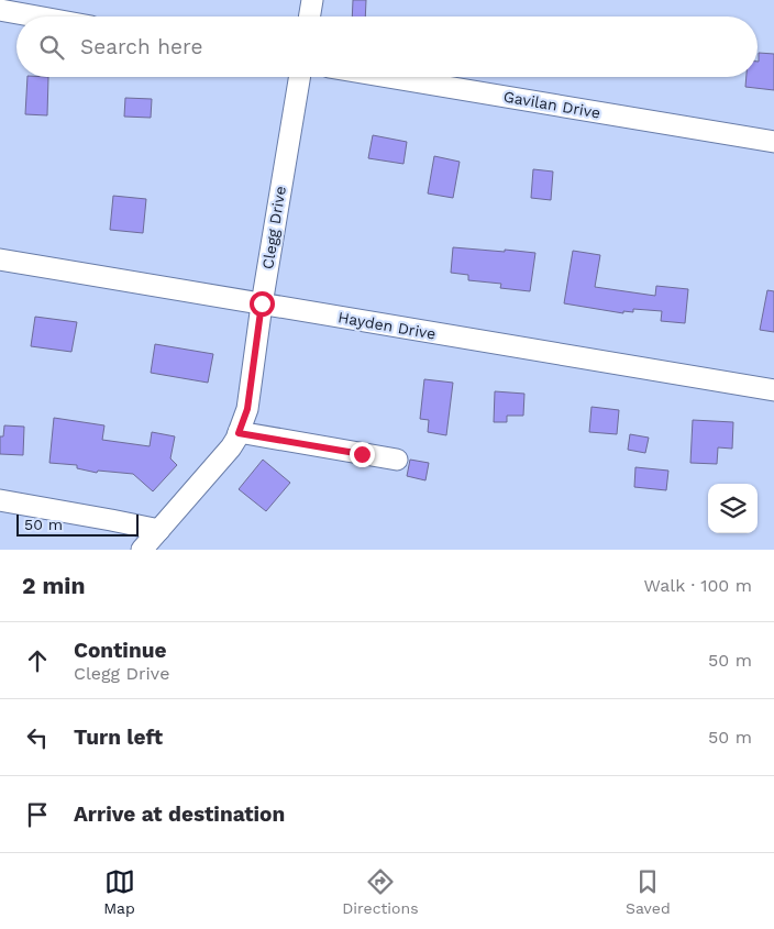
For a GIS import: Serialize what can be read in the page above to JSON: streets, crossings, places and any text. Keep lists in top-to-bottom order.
{
  "streets": {
    "street": ["Gavilan Drive", "Clegg Drive", "Hayden Drive"]
  },
  "crossings": [
    ["Clegg Drive", "Hayden Drive"]
  ],
  "scale_bar": "50 m",
  "page": {
    "search": "Search here",
    "scale": "50 m",
    "heading": ["2 min", "Walk · 100 m"],
    "list": [
      ["Continue", "Clegg Drive", "50 m"],
      ["Turn left", "50 m"],
      "Arrive at destination"
    ],
    "nav": ["Map", "Directions", "Saved"]
  }
}
